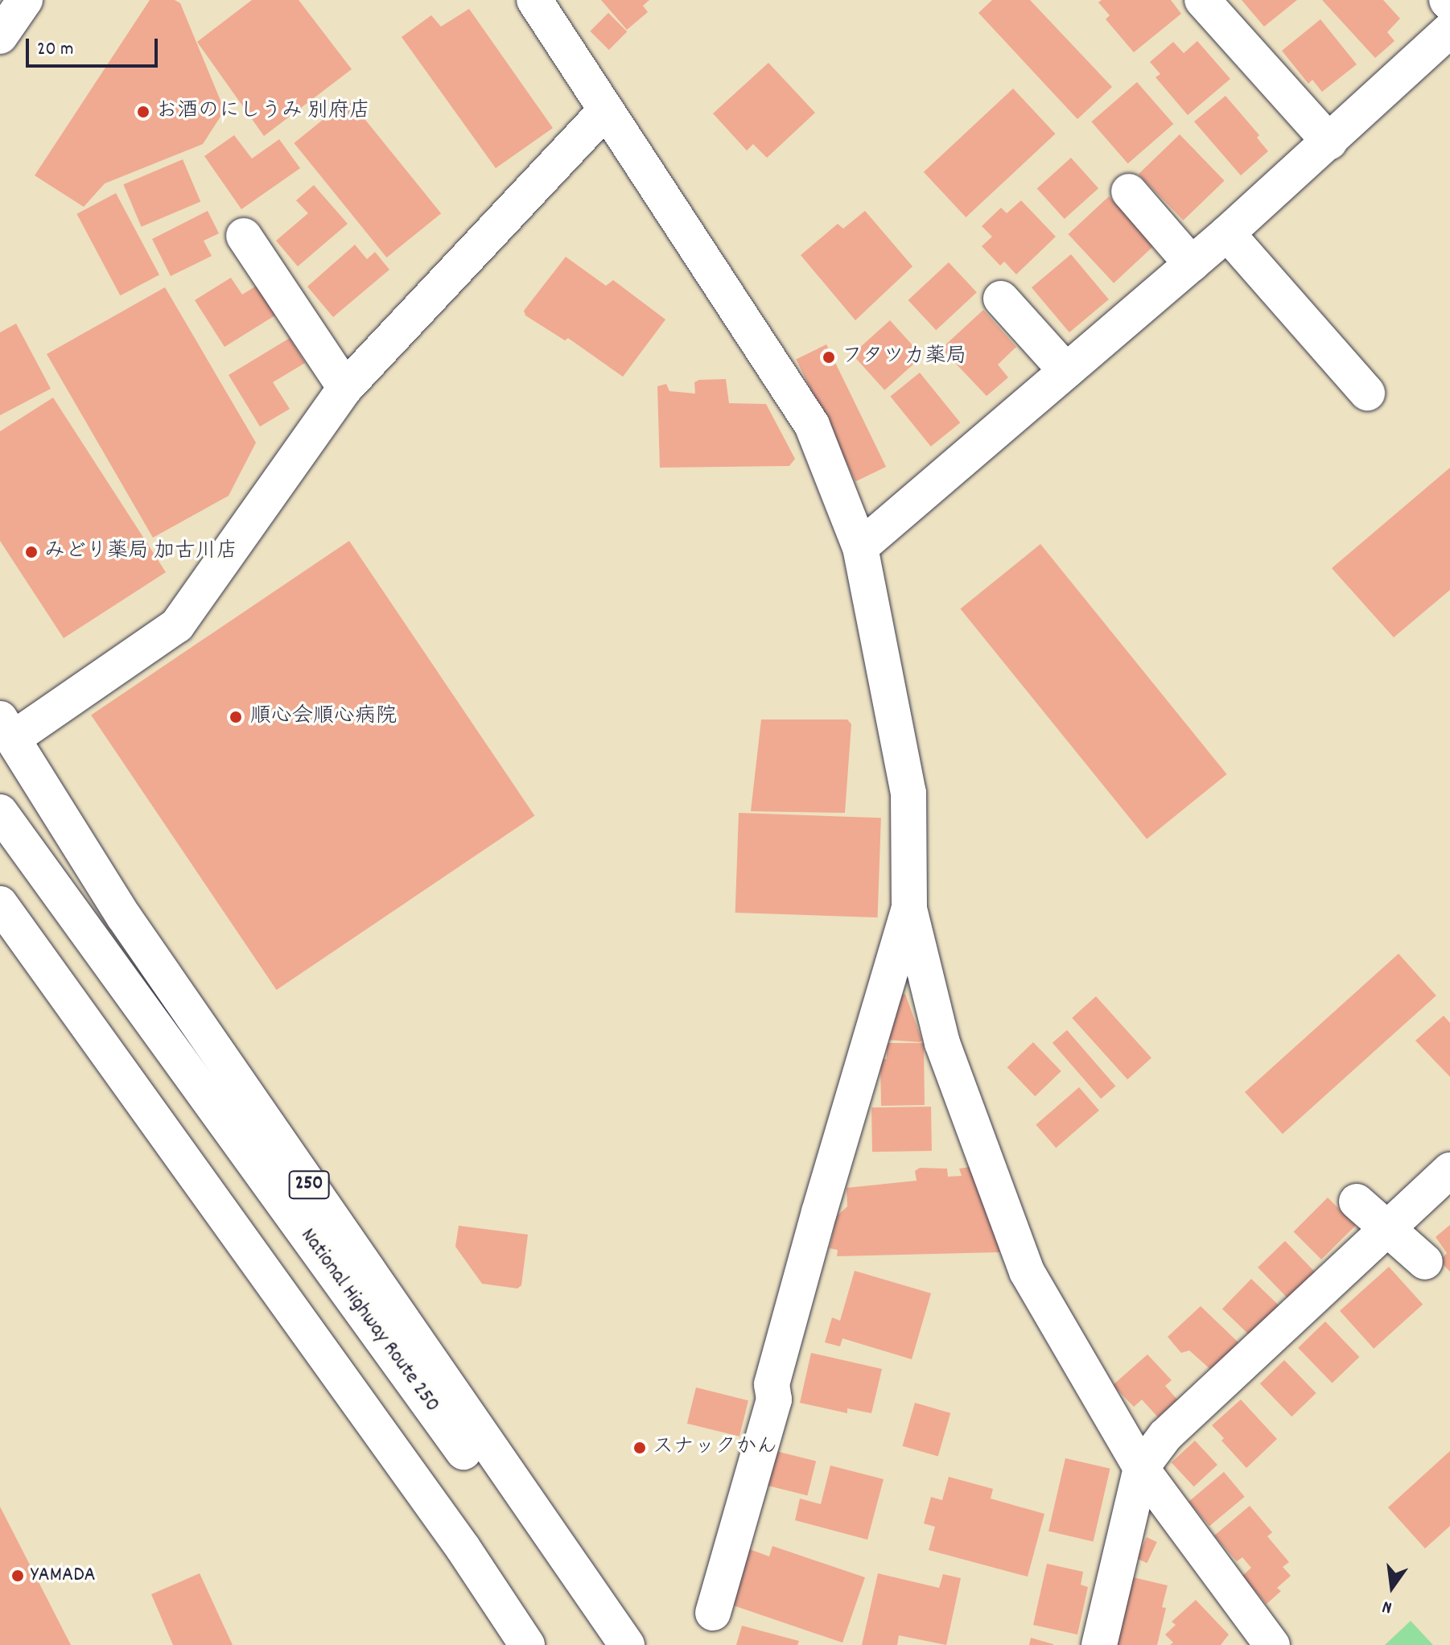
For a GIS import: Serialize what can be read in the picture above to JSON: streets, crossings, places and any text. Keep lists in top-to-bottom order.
{
  "streets": {
    "main road": ["250", "National Highway Route 250"]
  },
  "places": [
    "お酒のにしうみ 別府店",
    "フタツカ薬局",
    "みどり薬局 加古川店",
    "順心会順心病院",
    "スナックかん",
    "YAMADA"
  ],
  "scale_bar": "20 m",
  "north": "bottom"
}
